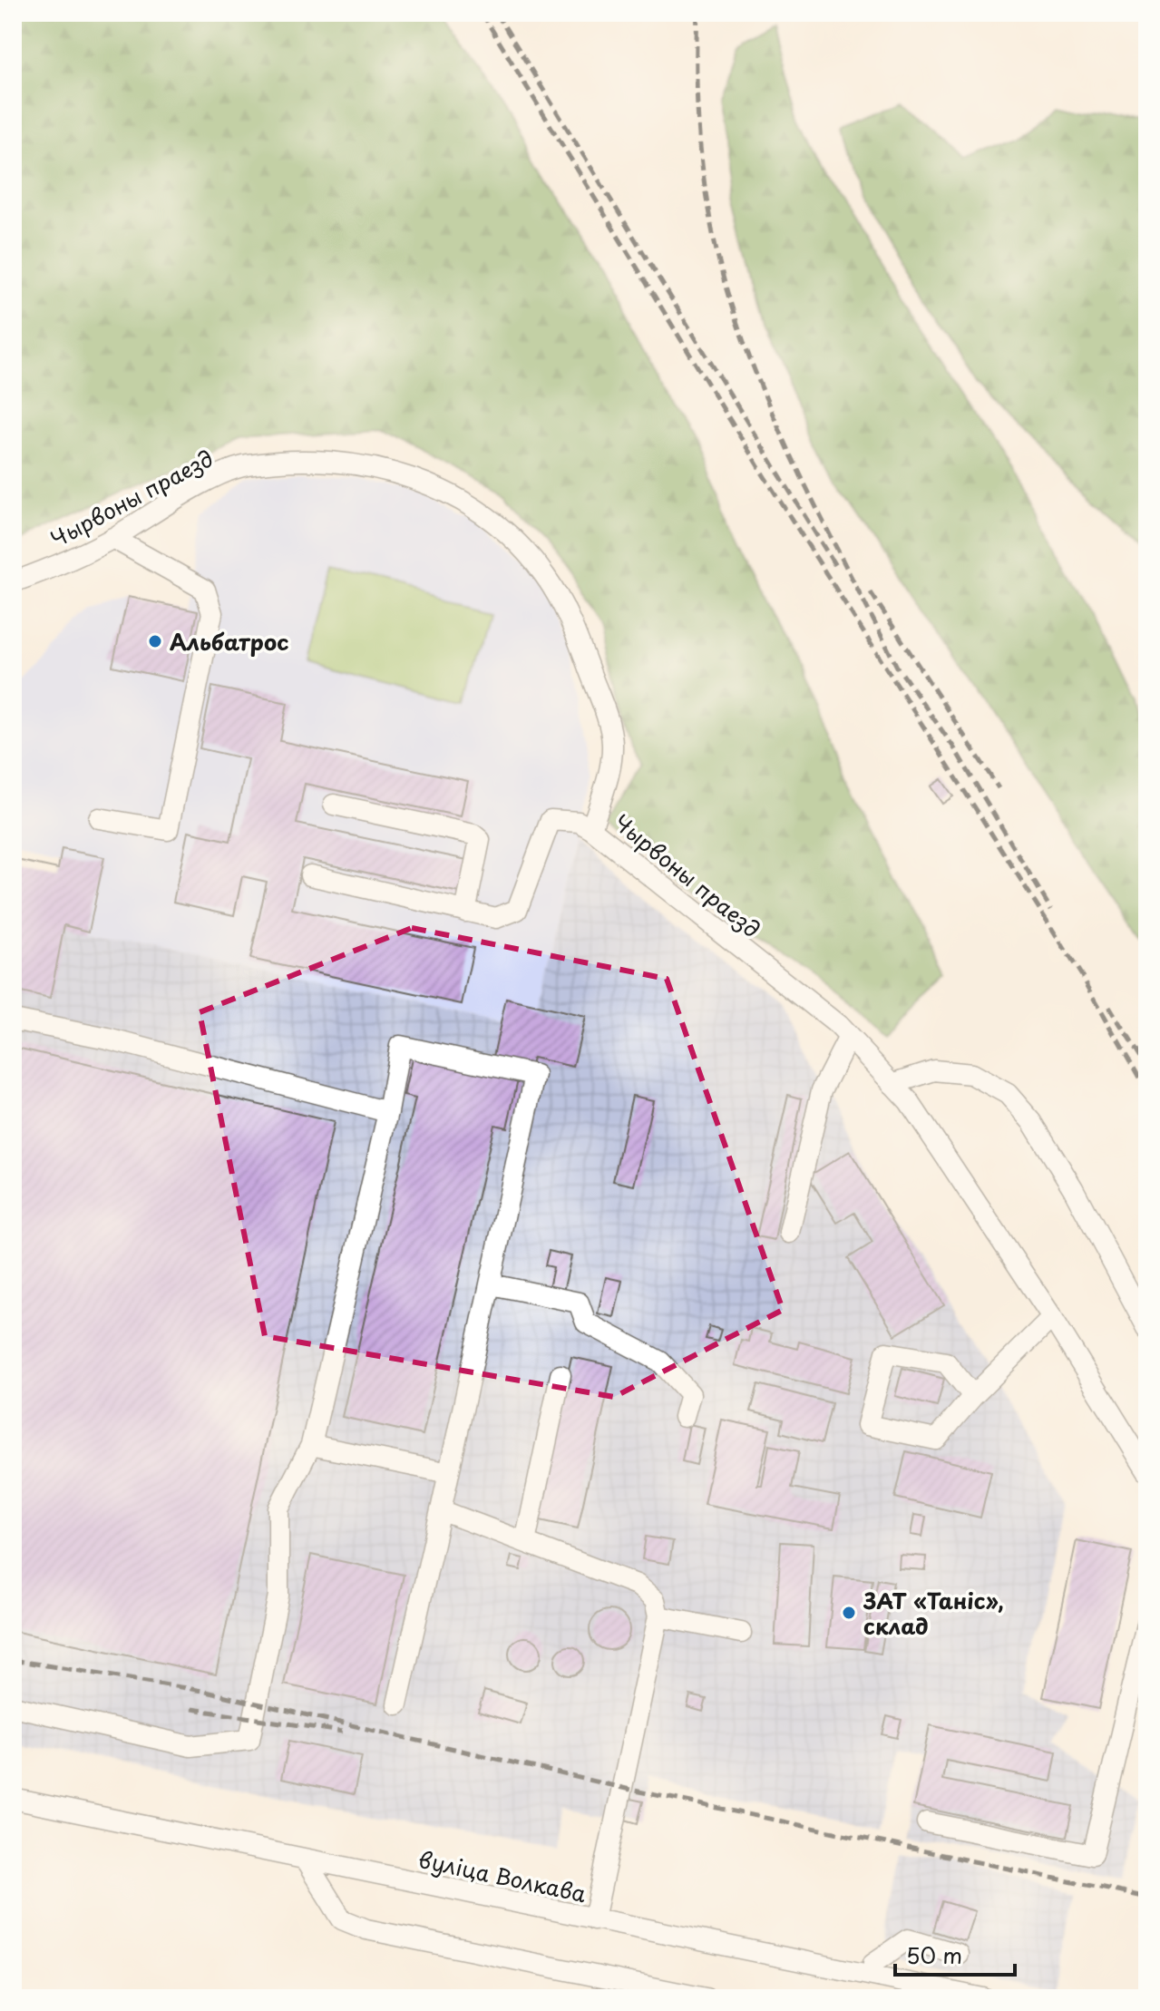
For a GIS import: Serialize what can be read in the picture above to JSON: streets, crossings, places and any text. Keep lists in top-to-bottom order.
{
  "streets": {
    "street": ["Чырвоны праезд", "вуліца Волкава"]
  },
  "places": ["Альбатрос", "ЗАТ «Таніс», склад"],
  "scale_bar": "50 m"
}
